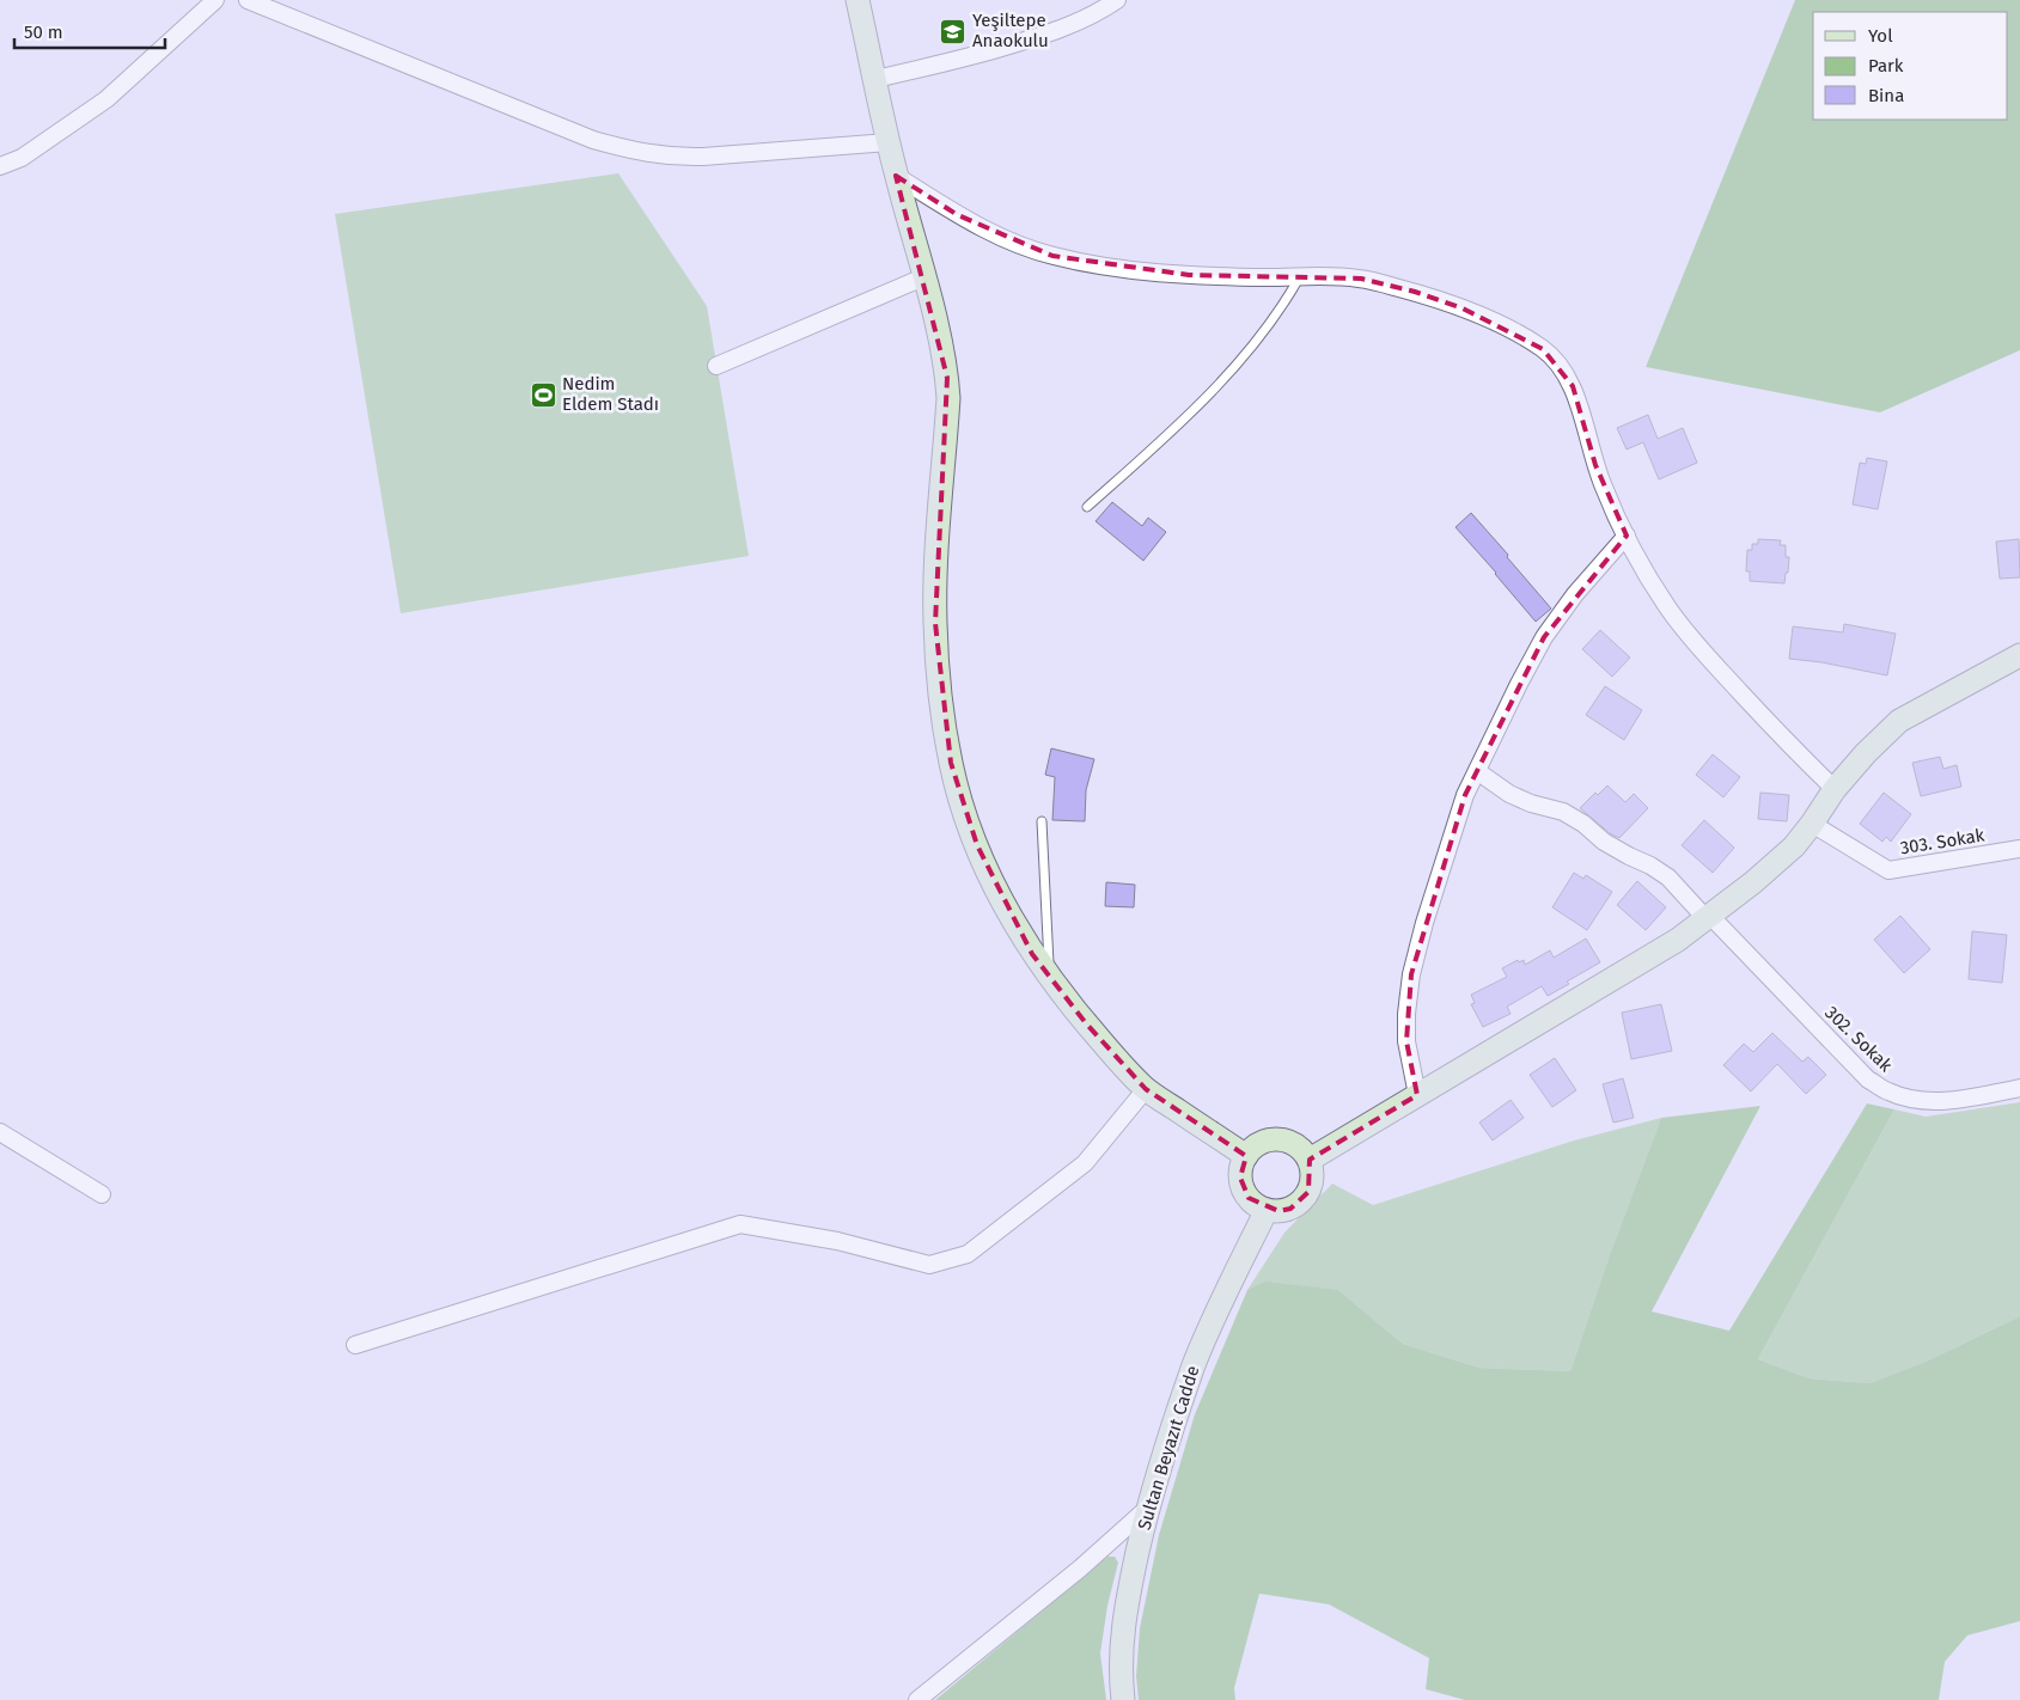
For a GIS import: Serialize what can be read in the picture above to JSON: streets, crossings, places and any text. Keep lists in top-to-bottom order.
{
  "streets": {
    "street": ["303. Sokak", "302. Sokak", "Sultan Beyazıt Cadde"]
  },
  "places": {
    "school or university": ["Yeşiltepe Anaokulu"],
    "sports": ["Nedim Eldem Stadı"]
  },
  "legend": ["Yol", "Park", "Bina"],
  "scale_bar": "50 m"
}
